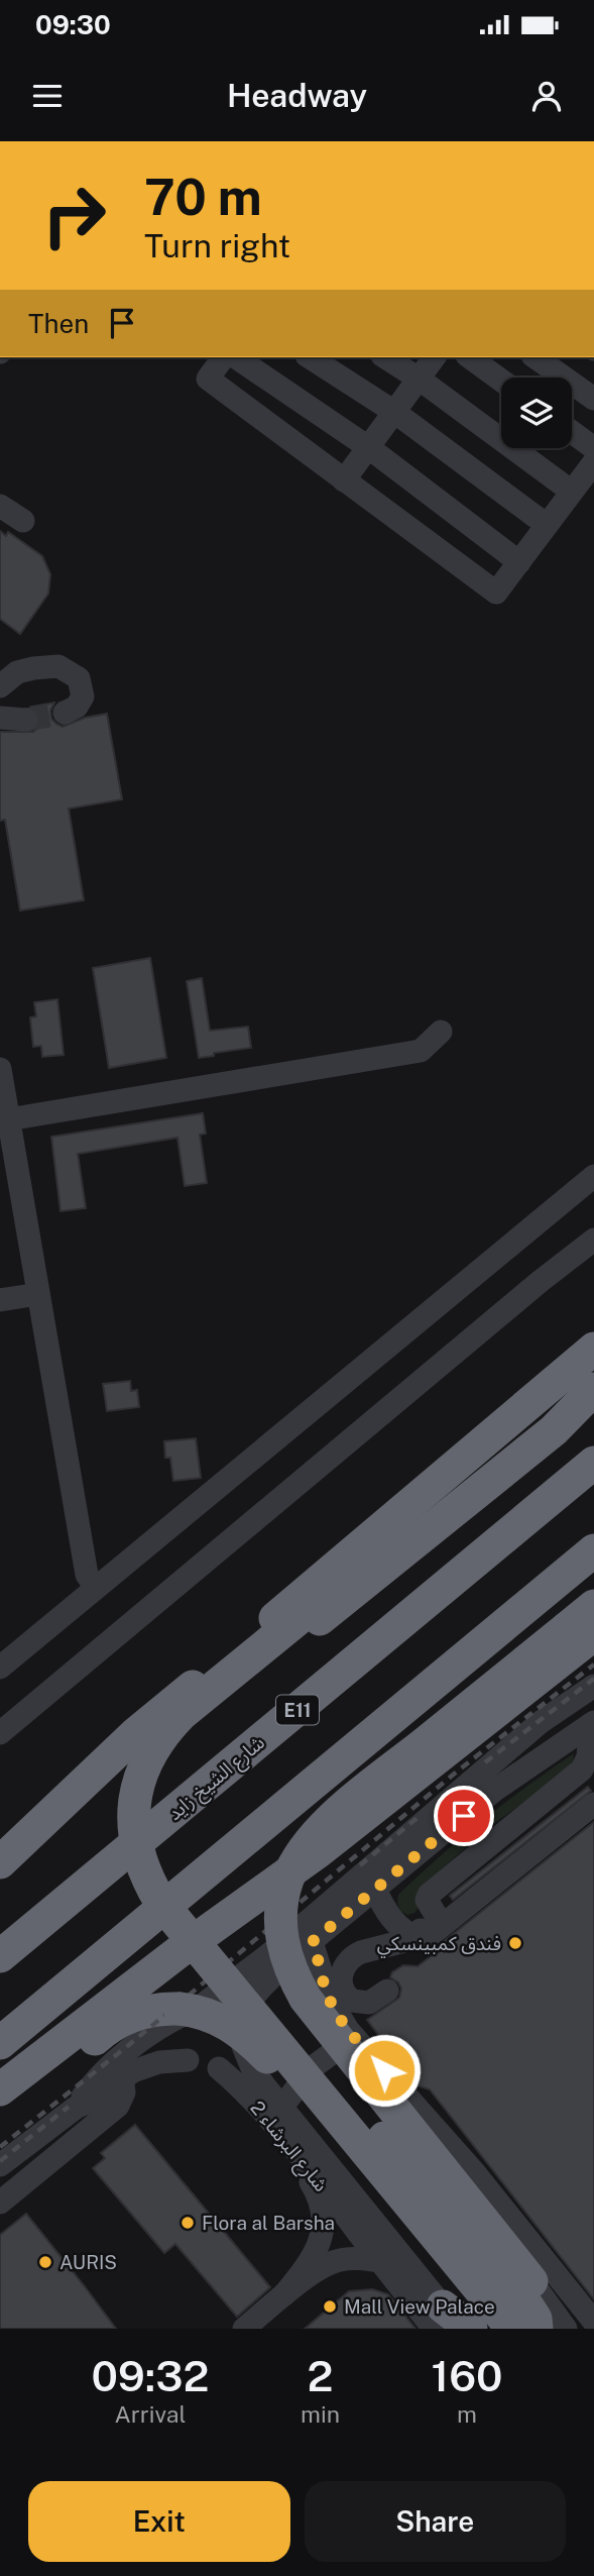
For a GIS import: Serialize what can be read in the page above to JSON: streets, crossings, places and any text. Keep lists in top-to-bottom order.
{
  "streets": {
    "highway": ["E11", "شارع الشيخ زايد"],
    "street": ["شارع البرشاء 2"]
  },
  "places": [
    "فندق كمبينسكي",
    "Flora al Barsha",
    "AURIS",
    "Mall View Palace"
  ],
  "page": {
    "status": "09:30",
    "header": "Headway",
    "turn": ["70 m", "Turn right"],
    "then": "Then",
    "eta": [
      "09:32",
      "Arrival",
      "2",
      "min",
      "160",
      "m"
    ],
    "buttons": ["Exit", "Share"]
  }
}
